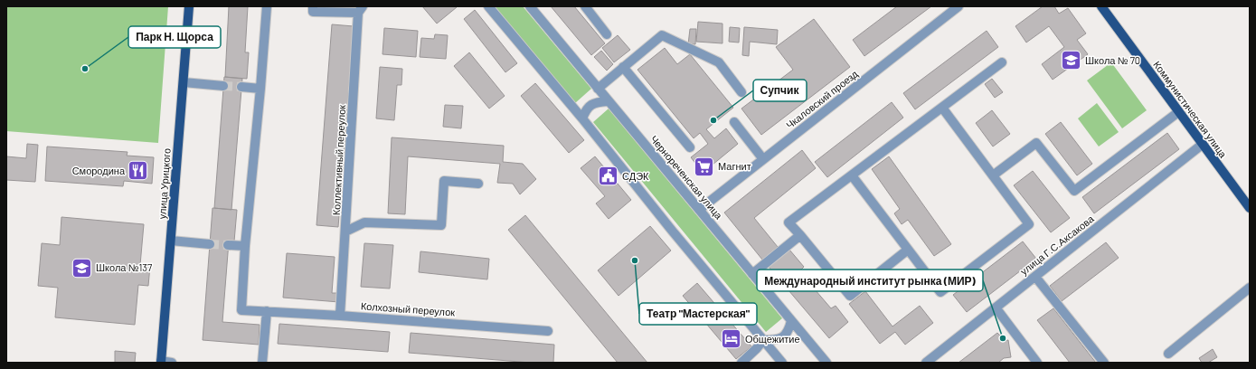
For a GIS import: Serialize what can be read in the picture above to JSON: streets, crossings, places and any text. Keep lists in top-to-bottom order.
{
  "streets": {
    "main road": ["Коммунистическая улица", "улица Урицкого"],
    "street": [
      "Чкаловский проезд",
      "Коллективный переулок",
      "Чернореченская улица",
      "улица Г.С.Аксакова",
      "Колхозный переулок"
    ]
  },
  "crossings": [
    ["Чкаловский проезд", "Чернореченская улица"],
    ["Коммунистическая улица", "улица Г.С.Аксакова"],
    ["Коллективный переулок", "Колхозный переулок"]
  ],
  "places": {
    "school or university": ["Школа № 70", "Школа №137"],
    "other": [
      "Парк Н. Щорса",
      "Супчик",
      "Театр \"Мастерская\"",
      "Международный институт рынка (МИР)"
    ],
    "supermarket": ["Магнит"],
    "restaurant": ["Смородина"],
    "public building": ["СДЭК"],
    "hotel": ["Общежитие"]
  }
}
